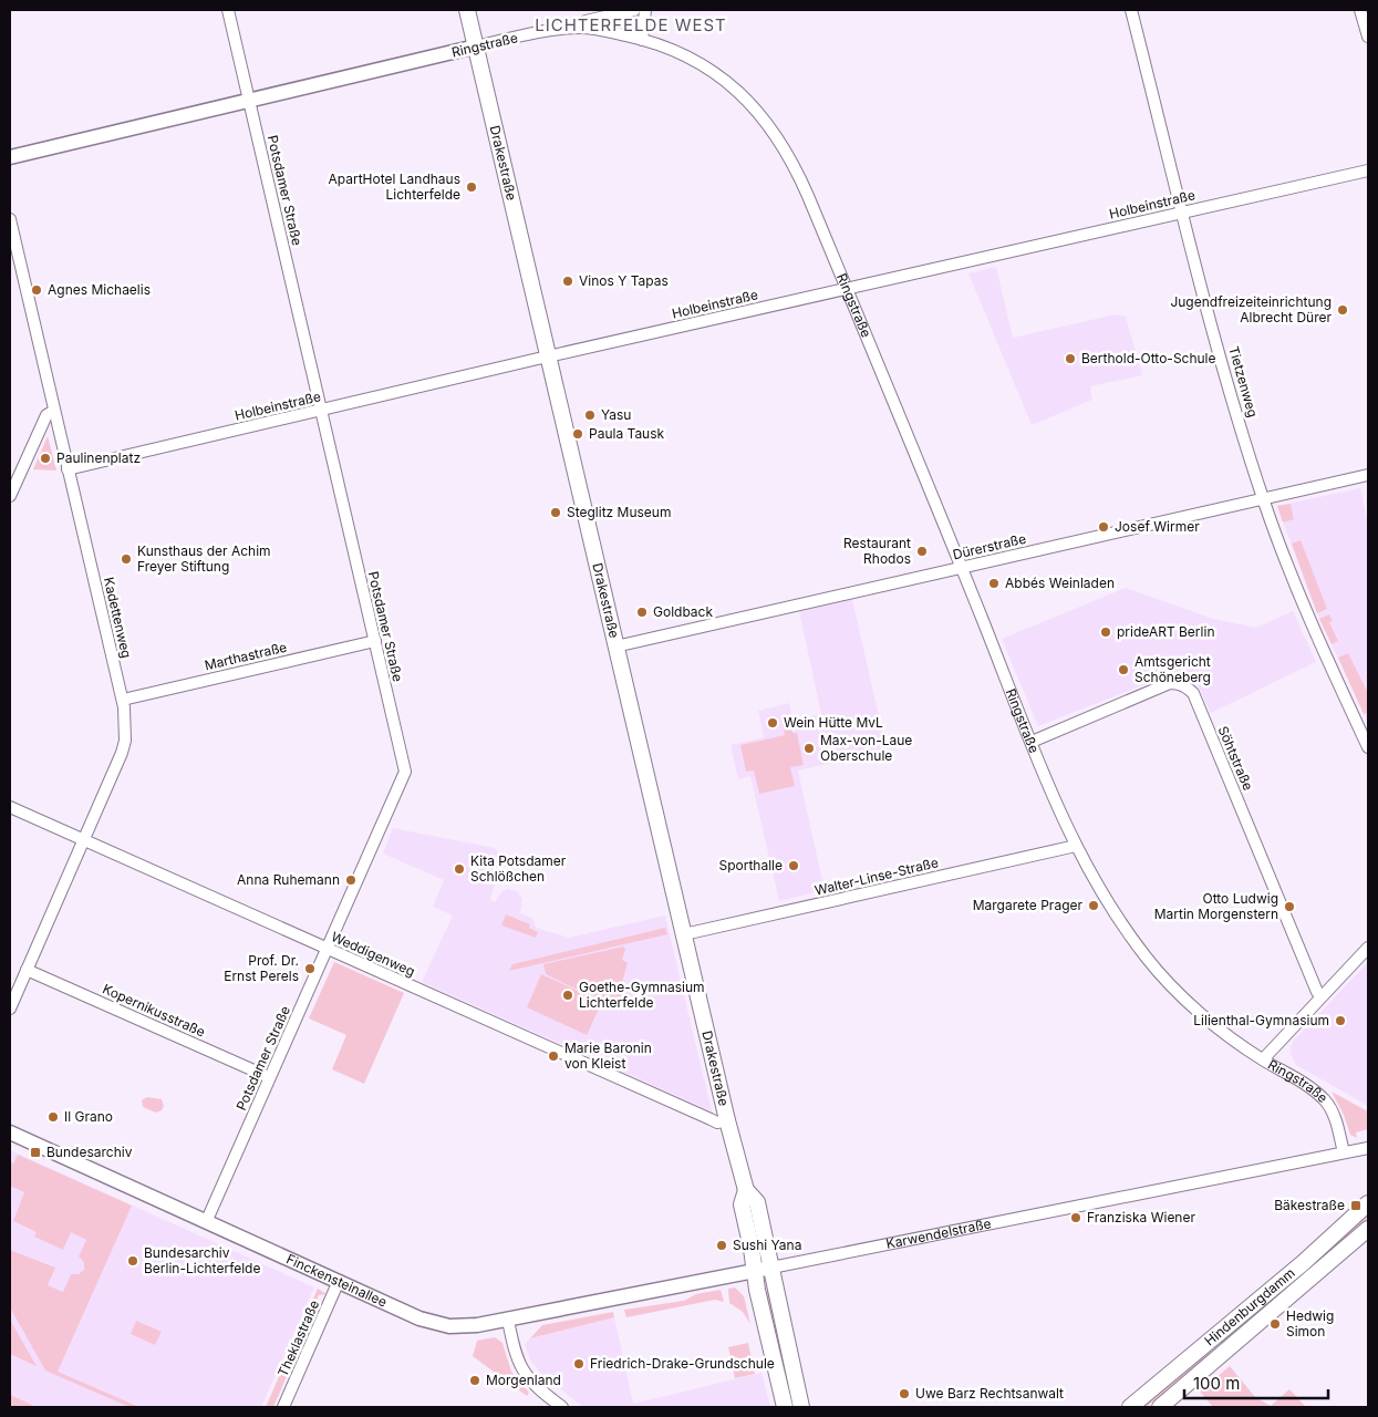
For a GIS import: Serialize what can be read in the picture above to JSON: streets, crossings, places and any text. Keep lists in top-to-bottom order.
{
  "streets": {
    "main road": ["Drakestraße", "Hindenburgdamm"],
    "street": [
      "Ringstraße",
      "Potsdamer Straße",
      "Holbeinstraße",
      "Tietzenweg",
      "Dürerstraße",
      "Kadettenweg",
      "Marthastraße",
      "Söhtstraße",
      "Walter-Linse-Straße",
      "Weddigenweg",
      "Kopernikusstraße",
      "Karwendelstraße",
      "Finckensteinallee",
      "Theklastraße"
    ]
  },
  "crossings": [
    ["Ringstraße", "Drakestraße"],
    ["Ringstraße", "Potsdamer Straße"],
    ["Ringstraße", "Holbeinstraße"],
    ["Ringstraße", "Dürerstraße"],
    ["Ringstraße", "Söhtstraße"],
    ["Ringstraße", "Walter-Linse-Straße"],
    ["Ringstraße", "Karwendelstraße"],
    ["Drakestraße", "Holbeinstraße"],
    ["Drakestraße", "Dürerstraße"],
    ["Drakestraße", "Walter-Linse-Straße"],
    ["Drakestraße", "Weddigenweg"],
    ["Drakestraße", "Karwendelstraße"],
    ["Potsdamer Straße", "Holbeinstraße"],
    ["Potsdamer Straße", "Marthastraße"],
    ["Potsdamer Straße", "Weddigenweg"],
    ["Potsdamer Straße", "Kopernikusstraße"],
    ["Potsdamer Straße", "Finckensteinallee"],
    ["Holbeinstraße", "Tietzenweg"],
    ["Holbeinstraße", "Kadettenweg"],
    ["Tietzenweg", "Dürerstraße"],
    ["Kadettenweg", "Marthastraße"],
    ["Kadettenweg", "Weddigenweg"],
    ["Kadettenweg", "Kopernikusstraße"],
    ["Karwendelstraße", "Finckensteinallee"],
    ["Finckensteinallee", "Theklastraße"]
  ],
  "districts": ["LICHTERFELDE WEST"],
  "places": {
    "other": [
      "ApartHotel Landhaus Lichterfelde",
      "Vinos Y Tapas",
      "Agnes Michaelis",
      "Jugendfreizeiteinrichtung Albrecht Dürer",
      "Berthold-Otto-Schule",
      "Yasu",
      "Paula Tausk",
      "Paulinenplatz",
      "Steglitz Museum",
      "Josef Wirmer",
      "Restaurant Rhodos",
      "Kunsthaus der Achim Freyer Stiftung",
      "Abbés Weinladen",
      "Goldback",
      "prideART Berlin",
      "Amtsgericht Schöneberg",
      "Wein Hütte MvL",
      "Max-von-Laue Oberschule",
      "Sporthalle",
      "Kita Potsdamer Schlößchen",
      "Anna Ruhemann",
      "Margarete Prager",
      "Otto Ludwig Martin Morgenstern",
      "Prof. Dr. Ernst Perels",
      "Goethe-Gymnasium Lichterfelde",
      "Lilienthal-Gymnasium",
      "Marie Baronin von Kleist",
      "Il Grano",
      "Franziska Wiener",
      "Sushi Yana",
      "Bundesarchiv Berlin-Lichterfelde",
      "Hedwig Simon",
      "Friedrich-Drake-Grundschule",
      "Morgenland",
      "Uwe Barz Rechtsanwalt"
    ],
    "transit": ["Bundesarchiv", "Bäkestraße"]
  },
  "scale_bar": "100 m"
}
